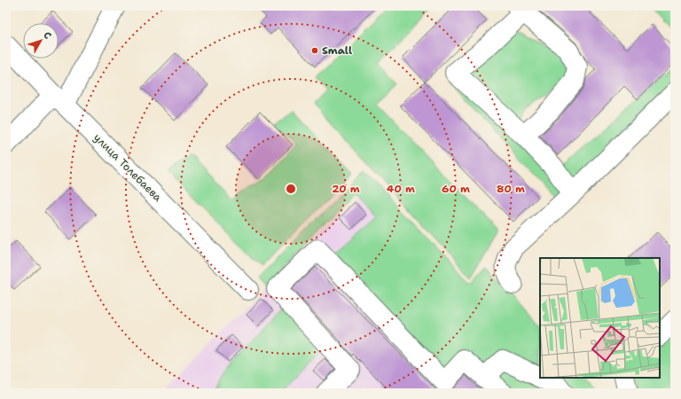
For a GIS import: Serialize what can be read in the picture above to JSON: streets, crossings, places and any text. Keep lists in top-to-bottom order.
{
  "streets": {
    "street": ["улица Толебаева"]
  },
  "places": ["Small"],
  "north": "top right",
  "rings": [
    "20 m",
    "40 m",
    "60 m",
    "80 m"
  ]
}
